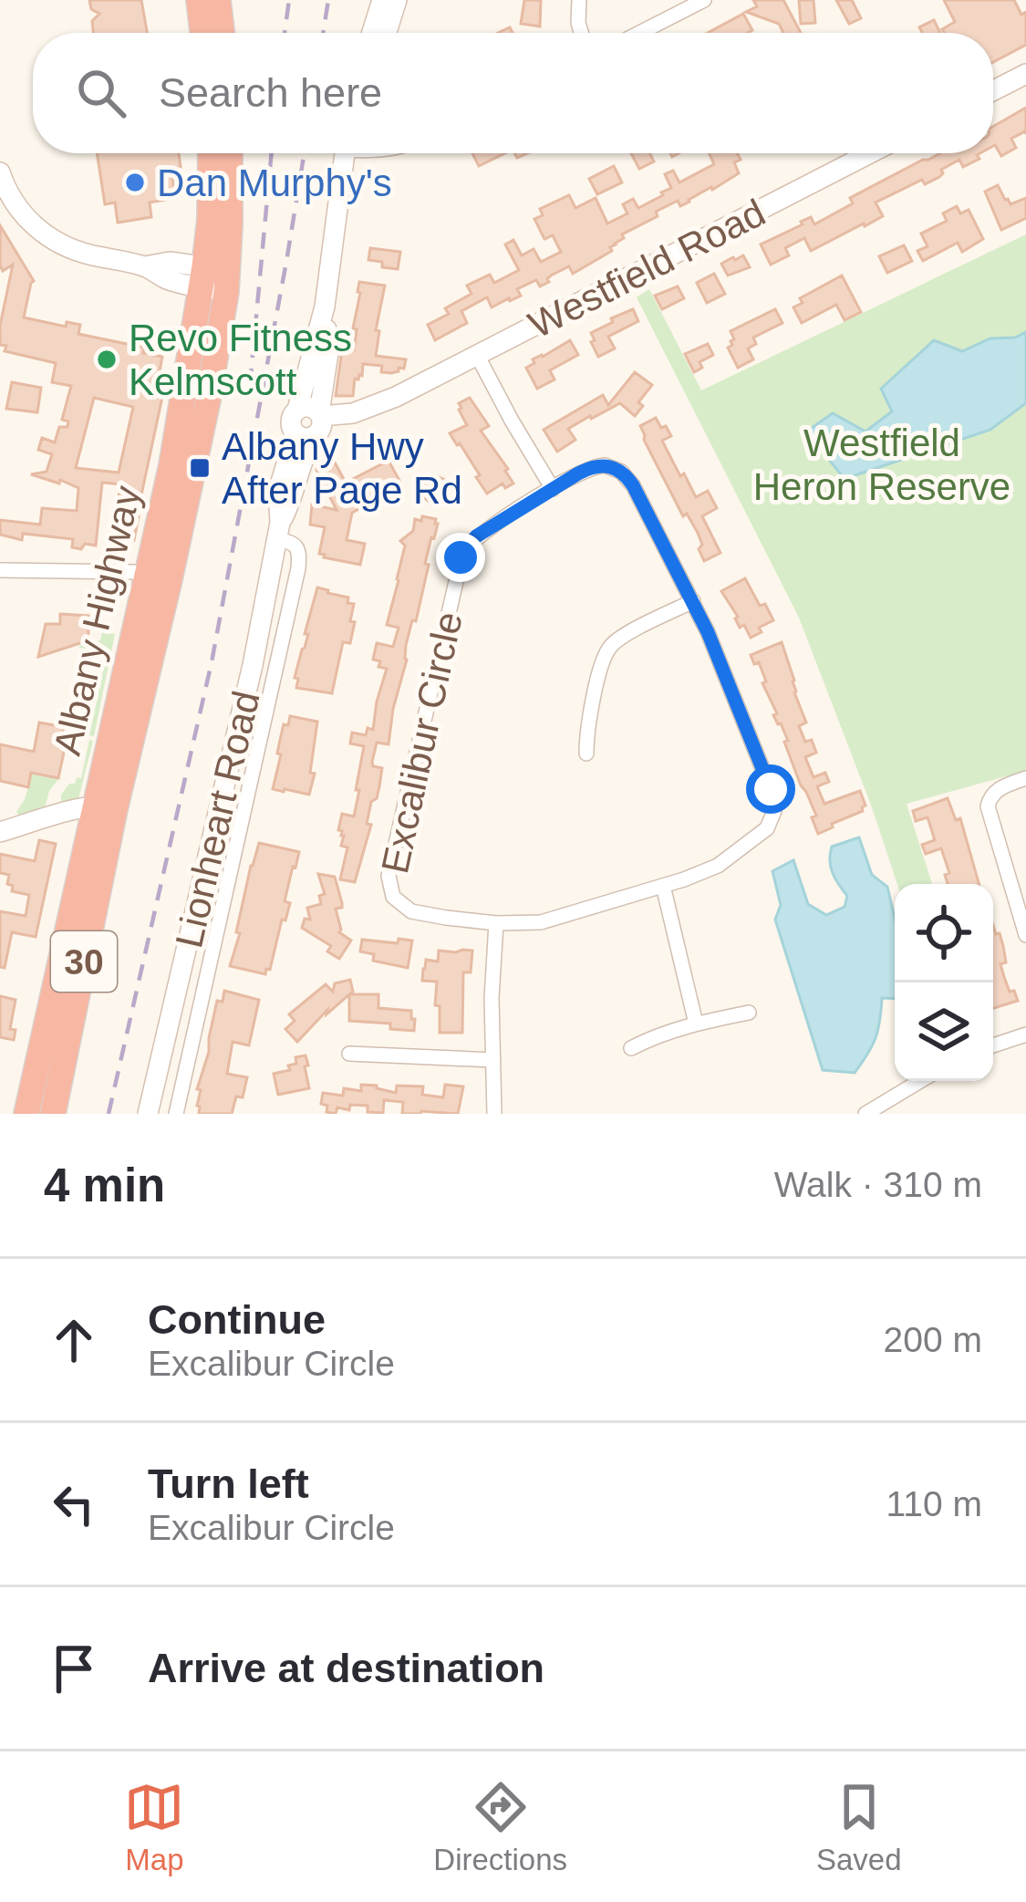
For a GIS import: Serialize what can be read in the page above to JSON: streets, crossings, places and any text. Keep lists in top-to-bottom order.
{
  "streets": {
    "highway": ["Albany Highway", "30"],
    "main road": ["Westfield Road", "Lionheart Road"],
    "street": ["Excalibur Circle"]
  },
  "crossings": [
    ["Westfield Road", "Lionheart Road"]
  ],
  "parks": ["Westfield Heron Reserve"],
  "places": {
    "other": ["Dan Murphy's", "Revo Fitness Kelmscott"],
    "transit": ["Albany Hwy After Page Rd"]
  },
  "page": {
    "search": "Search here",
    "heading": ["4 min", "Walk · 310 m"],
    "list": [
      ["Continue", "Excalibur Circle", "200 m"],
      ["Turn left", "Excalibur Circle", "110 m"],
      "Arrive at destination"
    ],
    "nav": ["Map", "Directions", "Saved"]
  }
}
